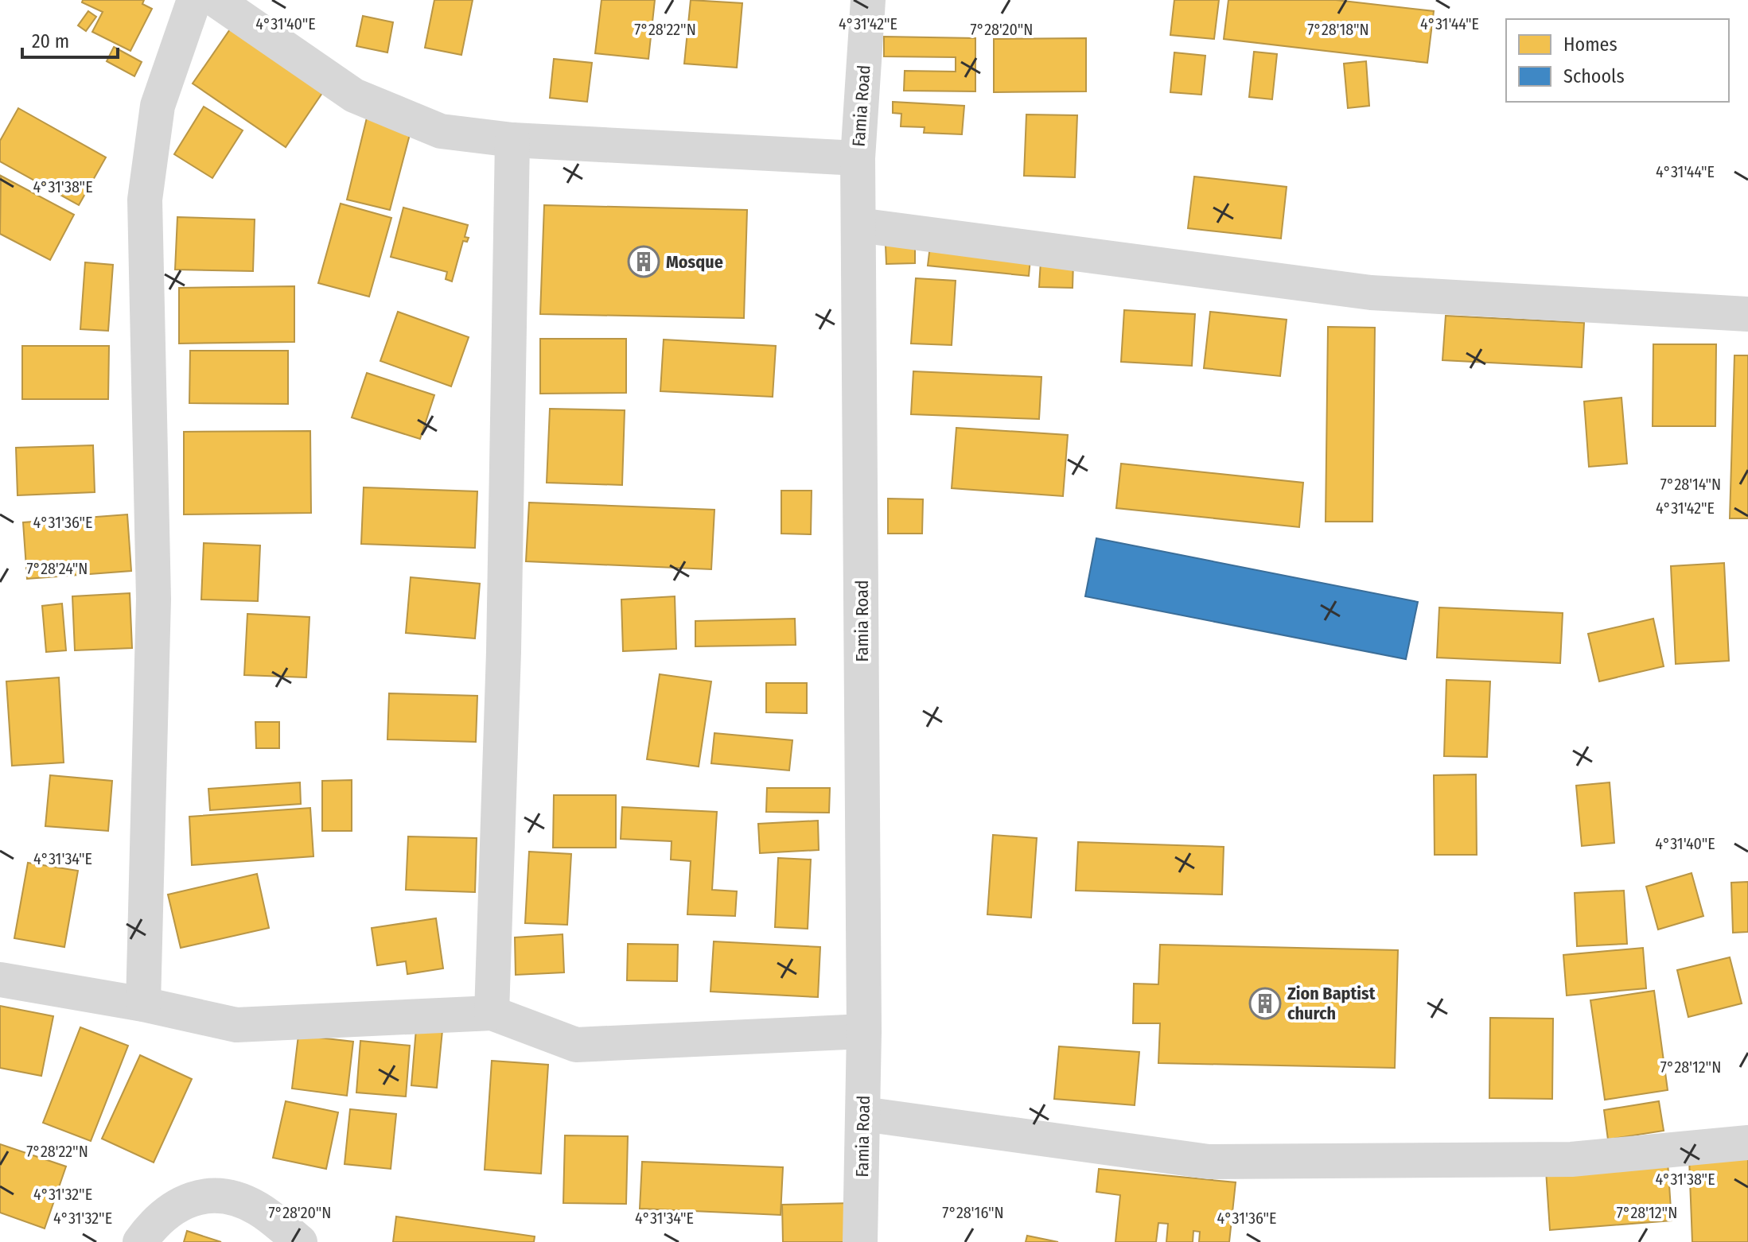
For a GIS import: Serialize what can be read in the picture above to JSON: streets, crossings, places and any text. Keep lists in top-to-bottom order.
{
  "streets": {
    "street": ["Famia Road"]
  },
  "places": {
    "building": ["Mosque", "Zion Baptist church"]
  },
  "legend": ["Homes", "Schools"],
  "scale_bar": "20 m",
  "coordinates": [
    "4°31'42\"E",
    "4°31'44\"E",
    "4°31'40\"E",
    "7°28'22\"N",
    "7°28'20\"N",
    "7°28'18\"N",
    "4°31'38\"E",
    "7°28'14\"N",
    "4°31'36\"E",
    "7°28'24\"N",
    "4°31'34\"E",
    "7°28'12\"N",
    "4°31'32\"E",
    "7°28'16\"N"
  ]
}
